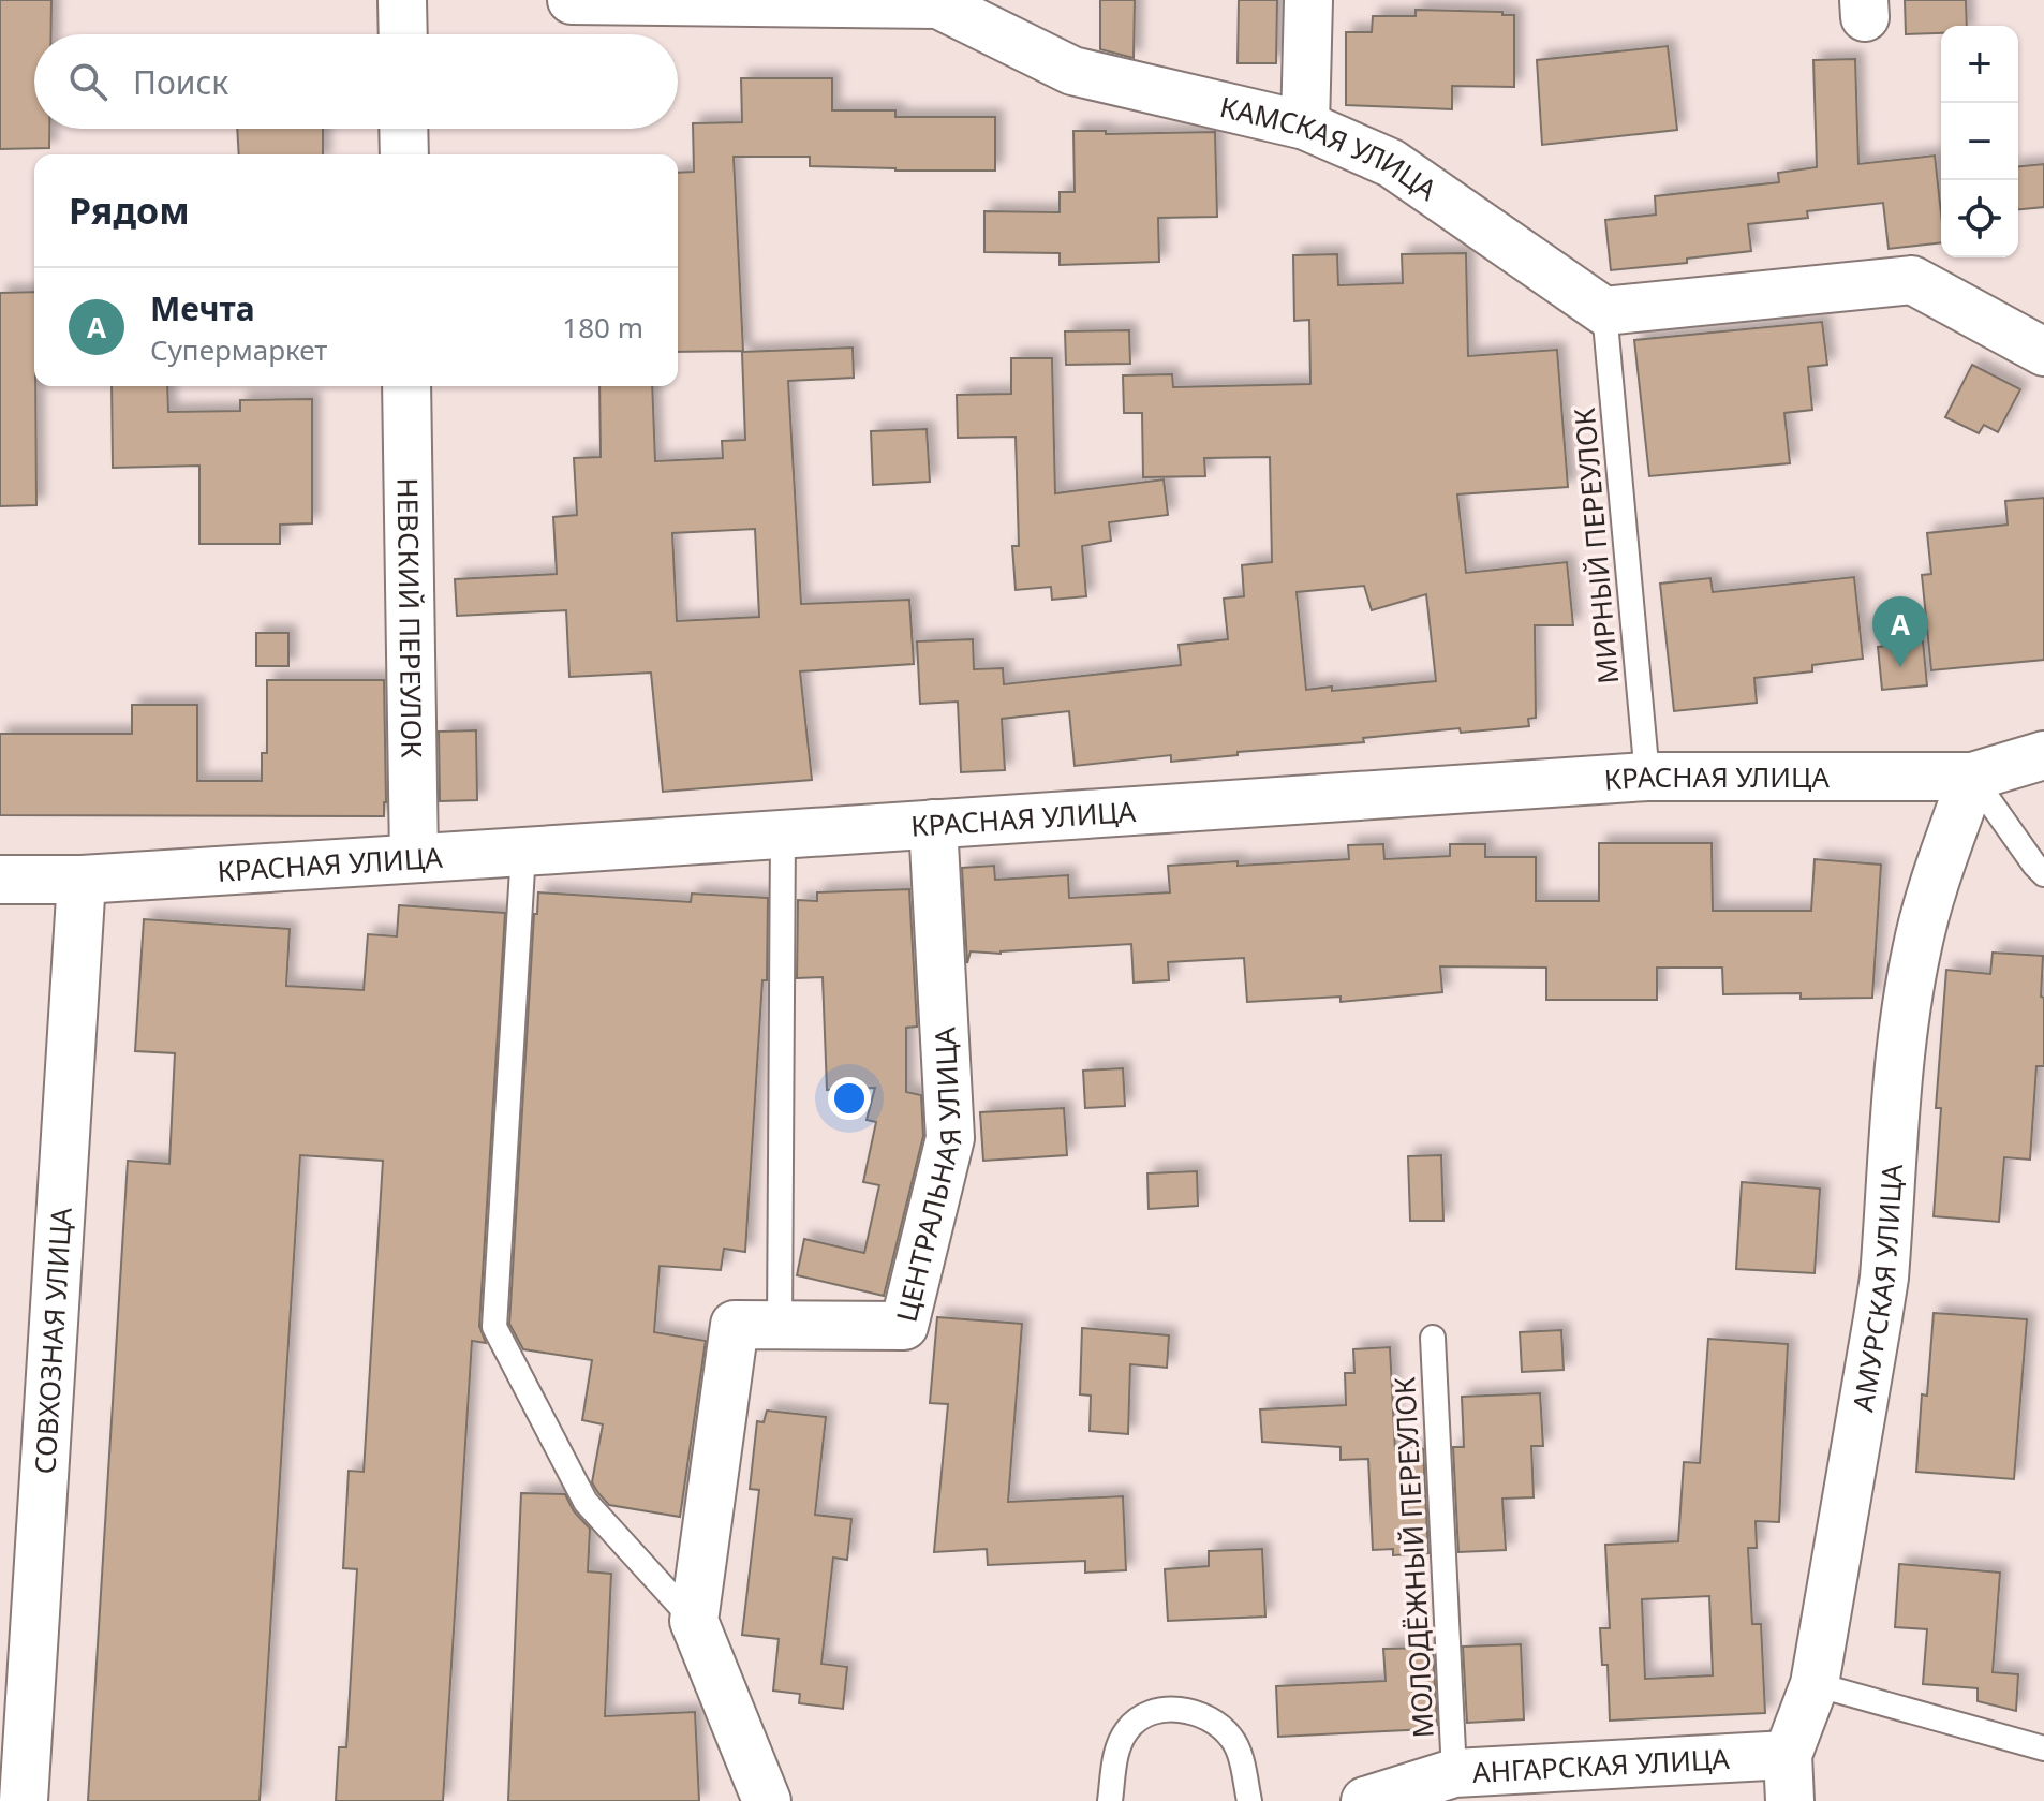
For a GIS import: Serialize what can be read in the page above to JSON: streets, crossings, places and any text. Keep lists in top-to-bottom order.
{
  "streets": {
    "street": [
      "КАМСКАЯ УЛИЦА",
      "НЕВСКИЙ ПЕРЕУЛОК",
      "КРАСНАЯ УЛИЦА",
      "ЦЕНТРАЛЬНАЯ УЛИЦА",
      "АМУРСКАЯ УЛИЦА",
      "СОВХОЗНАЯ УЛИЦА",
      "АНГАРСКАЯ УЛИЦА"
    ],
    "lane": ["МИРНЫЙ ПЕРЕУЛОК", "МОЛОДЁЖНЫЙ ПЕРЕУЛОК"]
  },
  "crossings": [
    ["КАМСКАЯ УЛИЦА", "МИРНЫЙ ПЕРЕУЛОК"],
    ["МИРНЫЙ ПЕРЕУЛОК", "КРАСНАЯ УЛИЦА"],
    ["НЕВСКИЙ ПЕРЕУЛОК", "КРАСНАЯ УЛИЦА"],
    ["КРАСНАЯ УЛИЦА", "ЦЕНТРАЛЬНАЯ УЛИЦА"],
    ["КРАСНАЯ УЛИЦА", "АМУРСКАЯ УЛИЦА"],
    ["КРАСНАЯ УЛИЦА", "СОВХОЗНАЯ УЛИЦА"],
    ["АМУРСКАЯ УЛИЦА", "АНГАРСКАЯ УЛИЦА"],
    ["МОЛОДЁЖНЫЙ ПЕРЕУЛОК", "АНГАРСКАЯ УЛИЦА"]
  ],
  "page": {
    "map_buttons": ["+", "−"],
    "search": "Поиск",
    "heading": "Рядом",
    "list": [
      {
        "mark": "A",
        "name": "Мечта",
        "note": "Супермаркет",
        "value": "180 m"
      }
    ],
    "pins": "A"
  }
}
